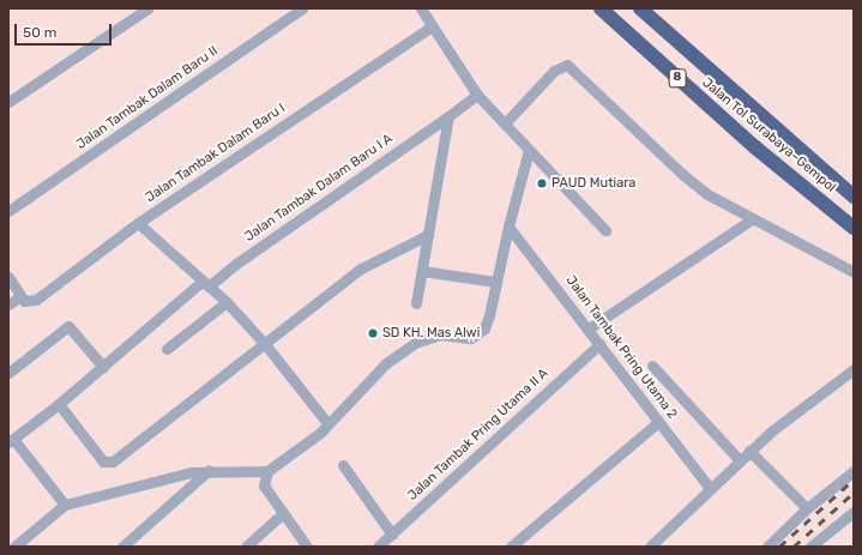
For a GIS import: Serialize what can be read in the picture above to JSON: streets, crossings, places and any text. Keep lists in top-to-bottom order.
{
  "streets": {
    "highway": ["8", "Jalan Tol Surabaya–Gempol"],
    "street": [
      "Jalan Tambak Dalam Baru II",
      "Jalan Tambak Dalam Baru I",
      "Jalan Tambak Dalam Baru I A",
      "Jalan Tambak Pring Utama 2",
      "Jalan Tambak Pring Utama II A"
    ]
  },
  "crossings": [
    ["Jalan Tambak Pring Utama 2", "Jalan Tambak Pring Utama II A"]
  ],
  "places": ["PAUD Mutiara", "SD KH. Mas Alwi"],
  "scale_bar": "50 m"
}
